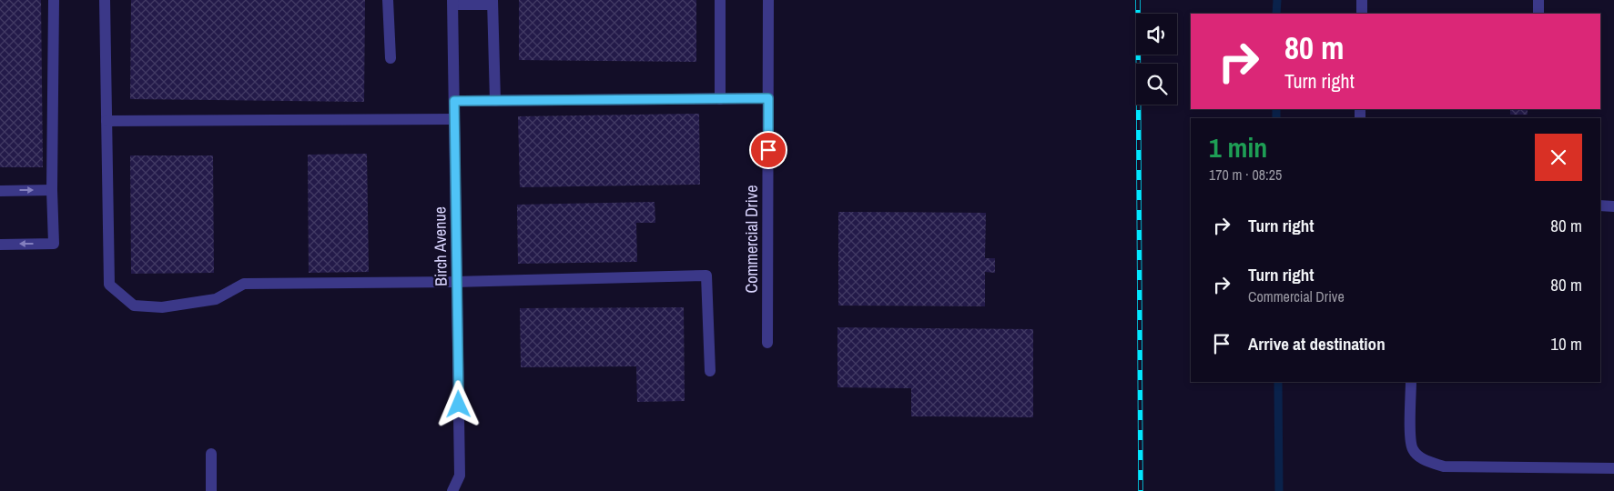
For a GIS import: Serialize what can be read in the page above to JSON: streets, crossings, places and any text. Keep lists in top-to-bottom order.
{
  "streets": {
    "street": ["Commercial Drive", "Birch Avenue"]
  },
  "page": {
    "turn": ["80 m", "Turn right"],
    "heading": ["1 min", "170 m · 08:25"],
    "list": [
      {
        "name": "Turn right",
        "value": "80 m"
      },
      {
        "name": "Turn right",
        "note": "Commercial Drive",
        "value": "80 m"
      },
      {
        "name": "Arrive at destination",
        "value": "10 m"
      }
    ]
  }
}
